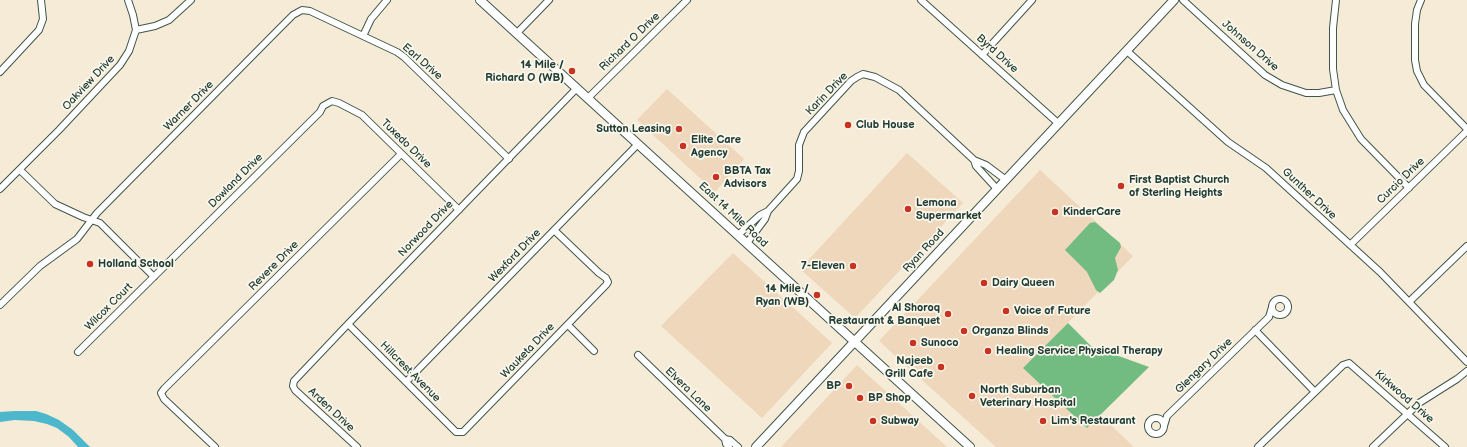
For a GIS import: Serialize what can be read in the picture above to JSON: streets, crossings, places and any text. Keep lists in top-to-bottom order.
{
  "streets": {
    "main road": ["East 14 Mile Road", "Ryan Road"],
    "street": [
      "Richard O Drive",
      "Johnson Drive",
      "Byrd Drive",
      "Earl Drive",
      "Oakview Drive",
      "Karin Drive",
      "Warner Drive",
      "Tuxedo Drive",
      "Dowland Drive",
      "Curcio Drive",
      "Gunther Drive",
      "Norwood Drive",
      "Wexford Drive",
      "Revere Drive",
      "Wilcox Court",
      "Wauketa Drive",
      "Glengary Drive",
      "Hillcrest Avenue",
      "Elvera Lane",
      "Kirkwood Drive",
      "Arden Drive"
    ]
  },
  "crossings": [
    ["Richard O Drive", "East 14 Mile Road"],
    ["Byrd Drive", "Ryan Road"],
    ["Earl Drive", "Warner Drive"],
    ["Earl Drive", "Norwood Drive"],
    ["Karin Drive", "East 14 Mile Road"],
    ["Karin Drive", "Ryan Road"],
    ["Tuxedo Drive", "Dowland Drive"],
    ["Tuxedo Drive", "Norwood Drive"],
    ["Tuxedo Drive", "Revere Drive"],
    ["Dowland Drive", "Wilcox Court"],
    ["Curcio Drive", "Gunther Drive"],
    ["Gunther Drive", "Ryan Road"],
    ["East 14 Mile Road", "Norwood Drive"],
    ["East 14 Mile Road", "Ryan Road"],
    ["East 14 Mile Road", "Wexford Drive"],
    ["Norwood Drive", "Hillcrest Avenue"],
    ["Norwood Drive", "Arden Drive"],
    ["Wexford Drive", "Wauketa Drive"],
    ["Wexford Drive", "Hillcrest Avenue"],
    ["Wauketa Drive", "Hillcrest Avenue"]
  ],
  "places": [
    "14 Mile / Richard O (WB)",
    "Club House",
    "Sutton Leasing",
    "Elite Care Agency",
    "BBTA Tax Advisors",
    "First Baptist Church of Sterling Heights",
    "Lemona Supermarket",
    "KinderCare",
    "Holland School",
    "7-Eleven",
    "Dairy Queen",
    "14 Mile / Ryan (WB)",
    "Voice of Future",
    "Al Shoroq Restaurant & Banquet",
    "Organza Blinds",
    "Sunoco",
    "Healing Service Physical Therapy",
    "Najeeb Grill Cafe",
    "BP",
    "North Suburban Veterinary Hospital",
    "BP Shop",
    "Subway",
    "Lim's Restaurant"
  ]
}
